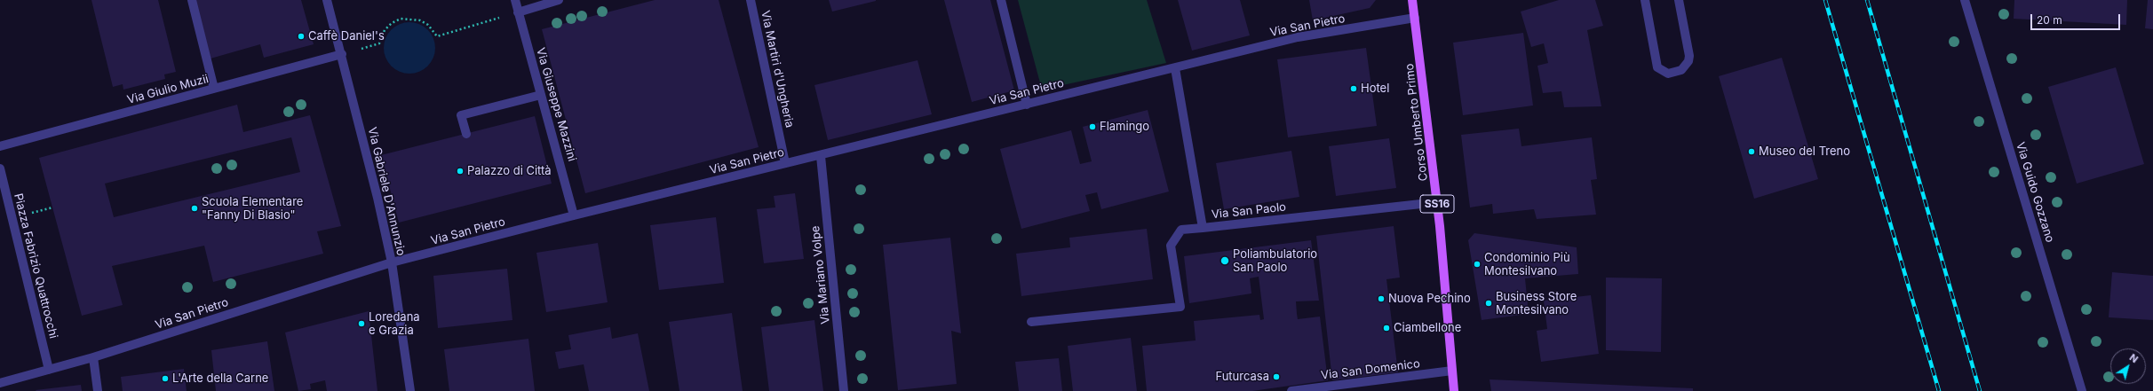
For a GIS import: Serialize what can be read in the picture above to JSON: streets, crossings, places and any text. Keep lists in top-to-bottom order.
{
  "streets": {
    "main road": ["Corso Umberto Primo", "SS16"],
    "street": [
      "Via San Pietro",
      "Via Martiri d'Ungheria",
      "Via Giulio Muzii",
      "Via Giuseppe Mazzini",
      "Via Gabriele D'Annunzio",
      "Via Guido Gozzano",
      "Via San Paolo",
      "Piazza Fabrizio Quattrocchi",
      "Via Mariano Volpe",
      "Via San Domenico"
    ]
  },
  "crossings": [
    ["Via San Pietro", "Via Martiri d'Ungheria"],
    ["Via San Pietro", "Via Giuseppe Mazzini"],
    ["Via San Pietro", "Corso Umberto Primo"],
    ["Via San Pietro", "Via Gabriele D'Annunzio"],
    ["Via San Pietro", "Via San Paolo"],
    ["Via San Pietro", "Piazza Fabrizio Quattrocchi"],
    ["Via San Pietro", "Via Mariano Volpe"],
    ["Via Giulio Muzii", "Via Gabriele D'Annunzio"],
    ["Corso Umberto Primo", "Via San Paolo"],
    ["Corso Umberto Primo", "Via San Domenico"]
  ],
  "places": [
    "Caffè Daniel's",
    "Hotel",
    "Flamingo",
    "Museo del Treno",
    "Palazzo di Città",
    "Scuola Elementare \"Fanny Di Blasio\"",
    "Poliambulatorio San Paolo",
    "Condominio Più Montesilvano",
    "Nuova Pechino",
    "Business Store Montesilvano",
    "Loredana e Grazia",
    "Ciambellone",
    "Futurcasa",
    "L'Arte della Carne"
  ],
  "scale_bar": "20 m",
  "north": "top right"
}
